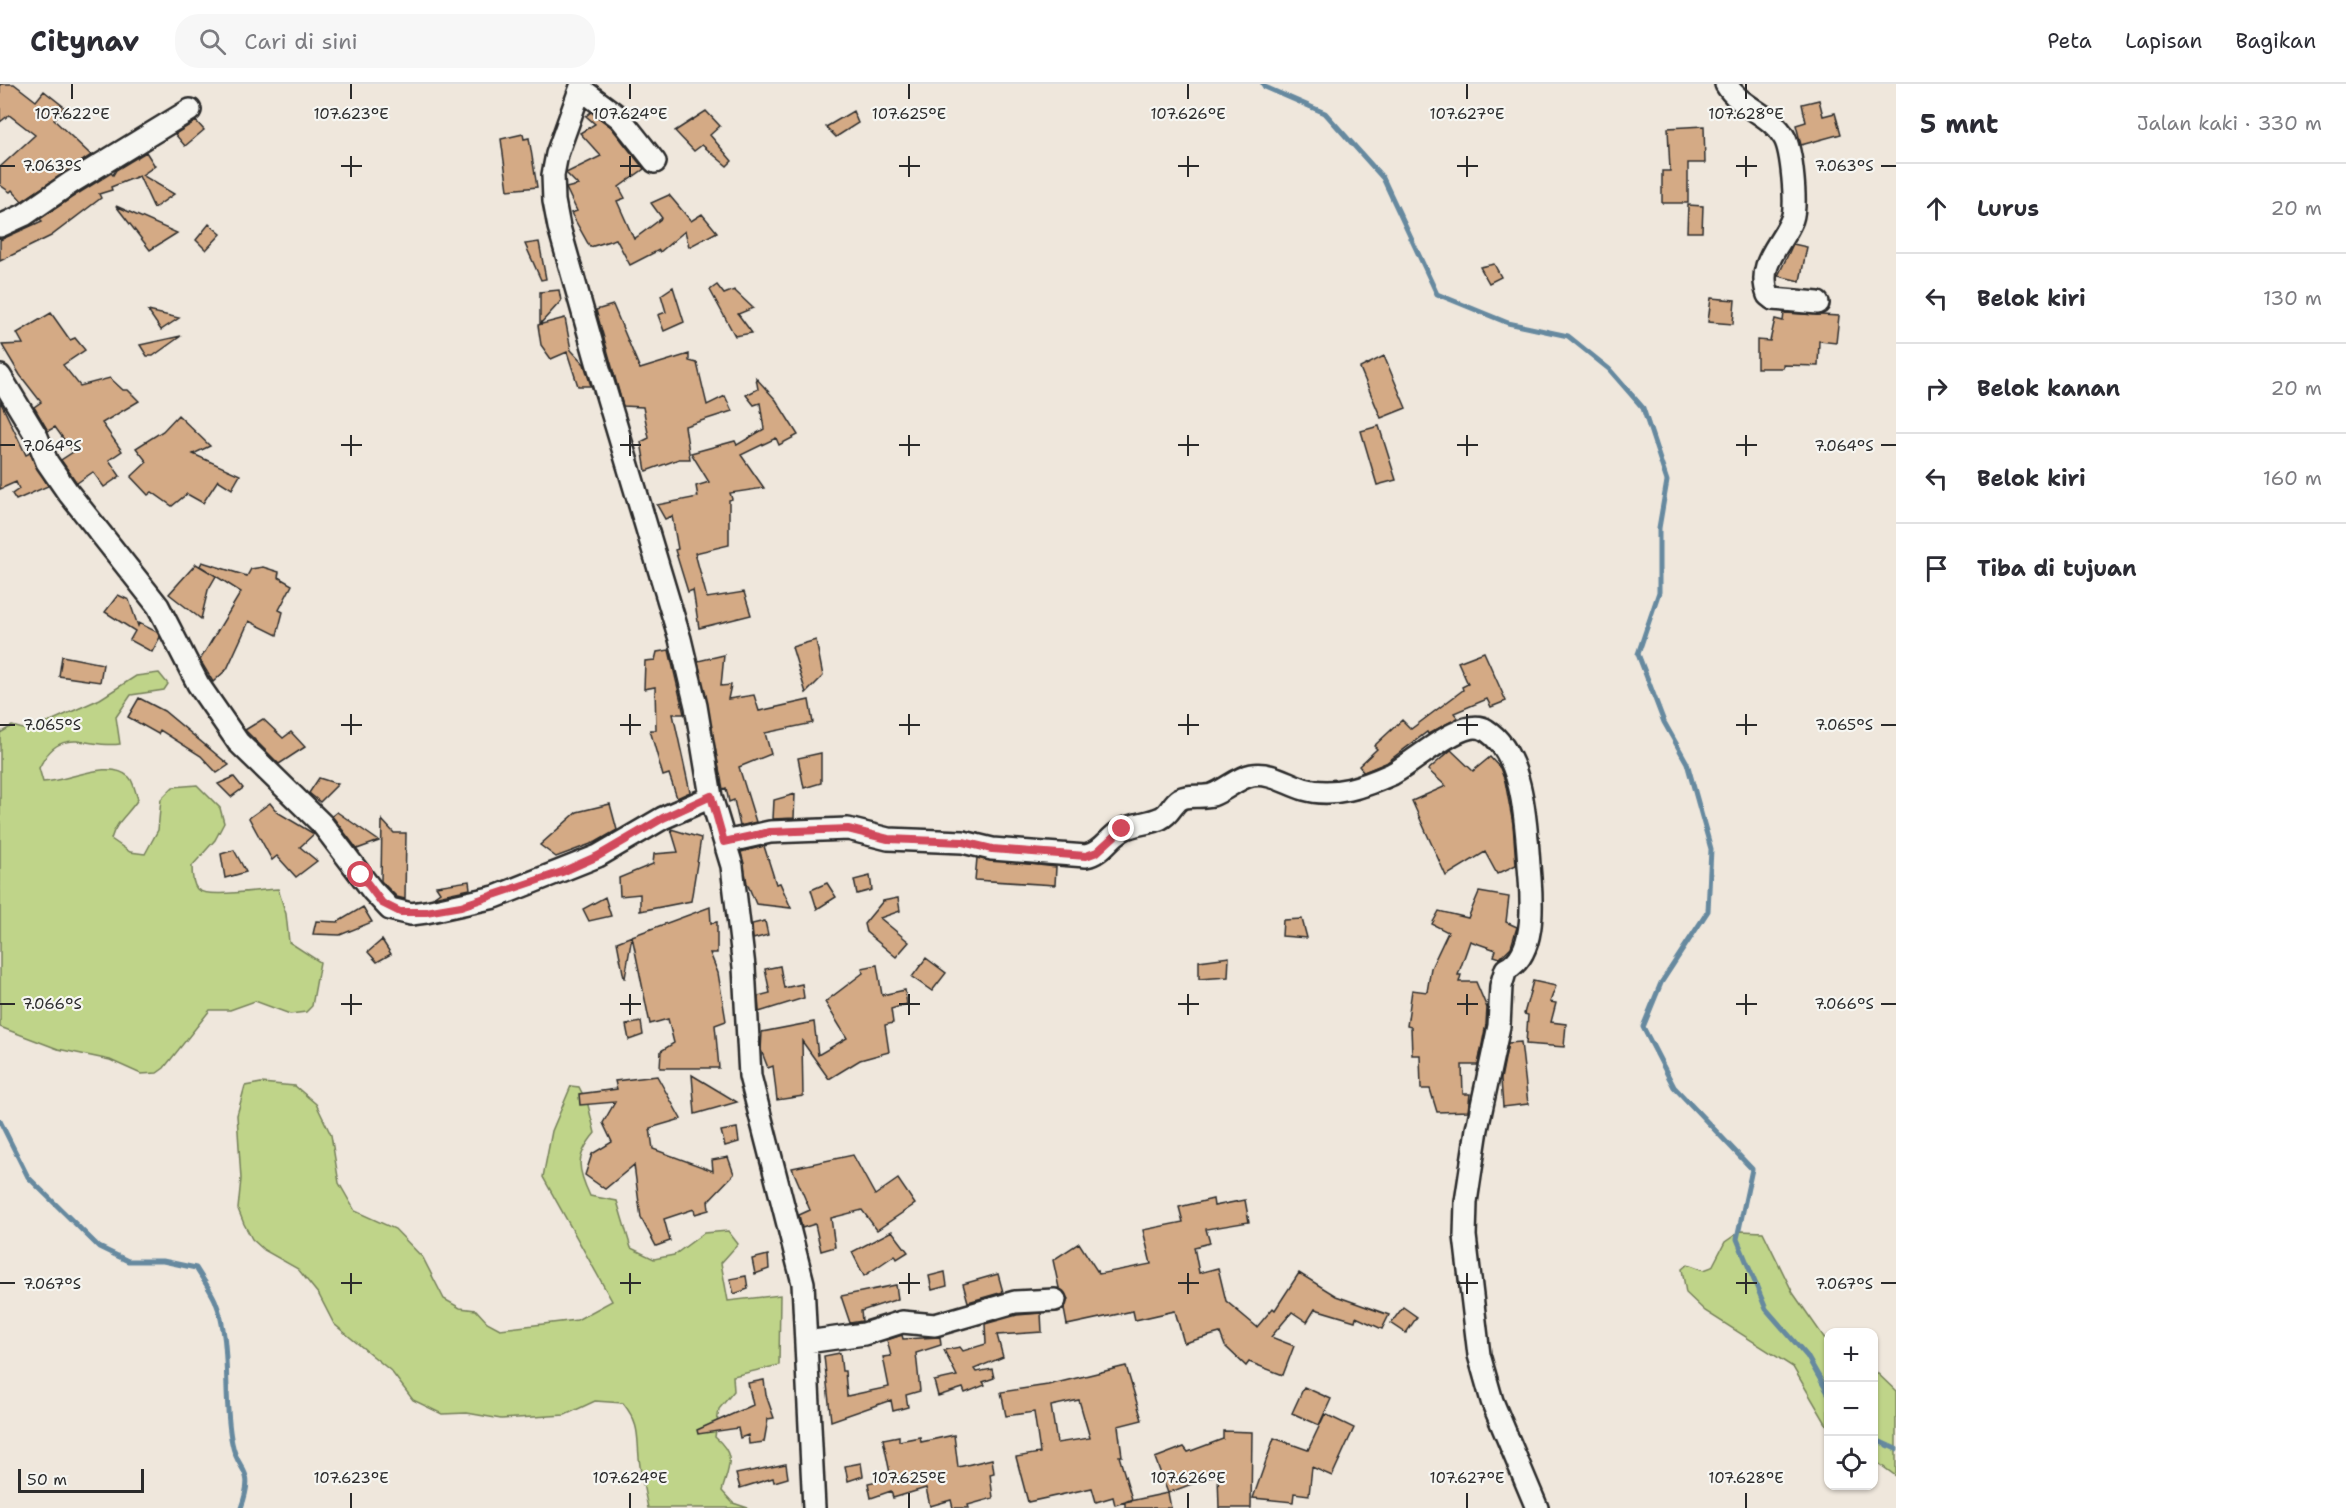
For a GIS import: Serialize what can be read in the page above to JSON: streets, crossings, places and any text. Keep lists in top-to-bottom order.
{
  "scale_bar": "50 m",
  "page": {
    "header": "Citynav",
    "search": "Cari di sini",
    "nav": ["Peta", "Lapisan", "Bagikan"],
    "heading": ["5 mnt", "Jalan kaki · 330 m"],
    "list": [
      ["Lurus", "20 m"],
      ["Belok kiri", "130 m"],
      ["Belok kanan", "20 m"],
      ["Belok kiri", "160 m"],
      "Tiba di tujuan"
    ],
    "map_buttons": ["+", "−"],
    "scale": "50 m"
  },
  "coordinates": [
    "107.622°E",
    "107.623°E",
    "107.624°E",
    "107.625°E",
    "107.626°E",
    "107.627°E",
    "107.628°E",
    "7.063°S",
    "7.064°S",
    "7.065°S",
    "7.066°S",
    "7.067°S"
  ]
}
